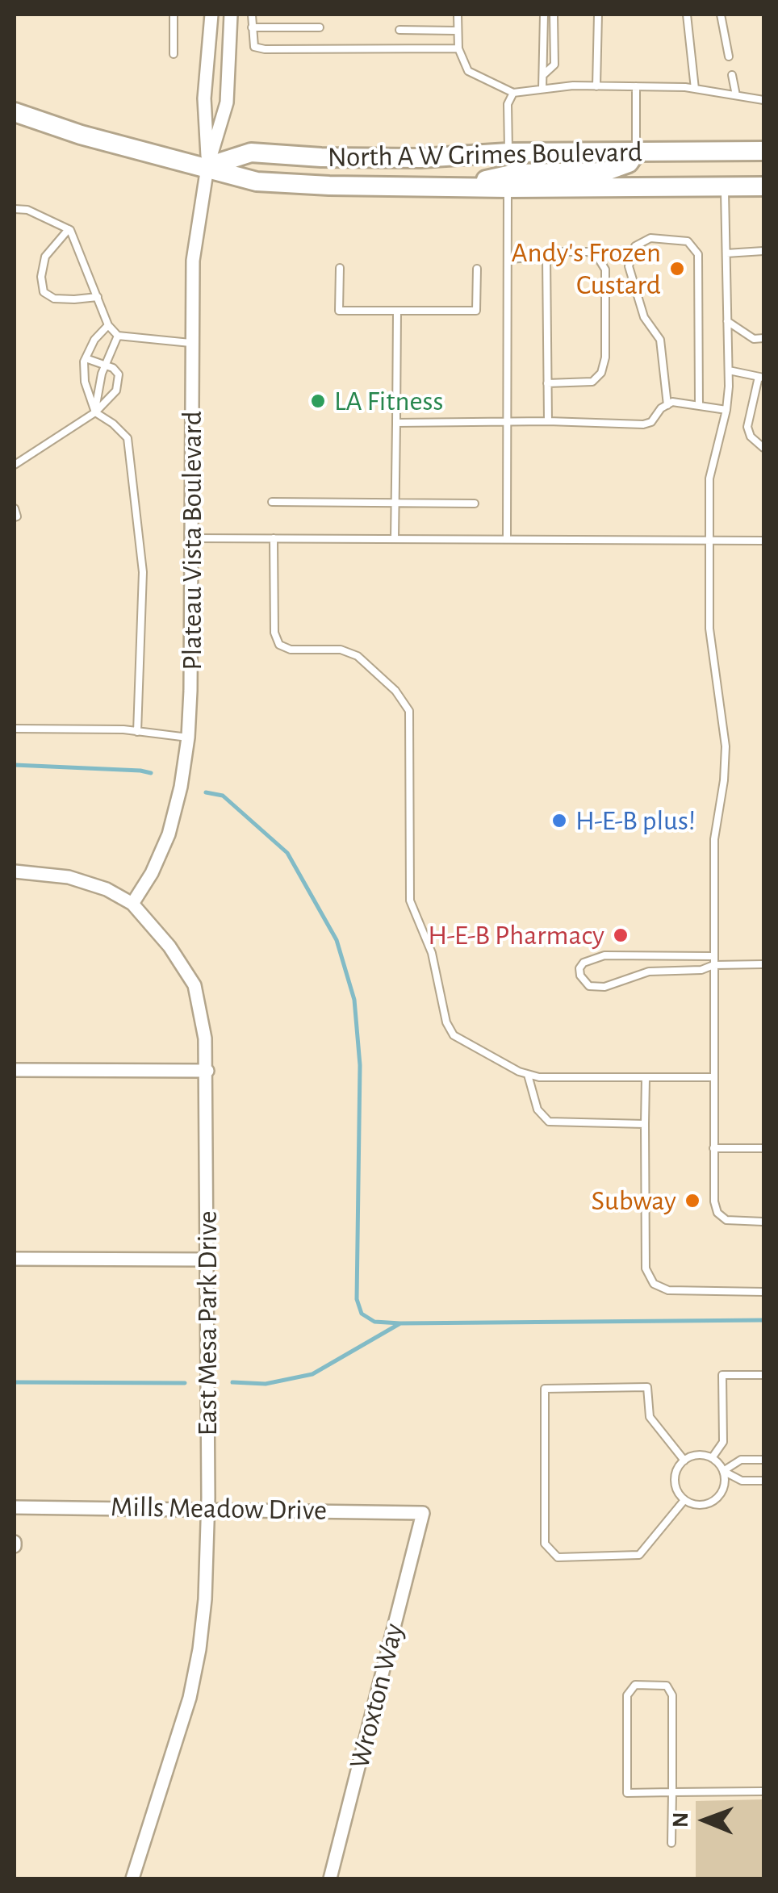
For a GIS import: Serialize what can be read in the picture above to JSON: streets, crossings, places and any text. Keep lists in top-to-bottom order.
{
  "streets": {
    "main road": ["North A W Grimes Boulevard"],
    "street": [
      "Plateau Vista Boulevard",
      "East Mesa Park Drive",
      "Mills Meadow Drive",
      "Wroxton Way"
    ]
  },
  "crossings": [
    ["North A W Grimes Boulevard", "Plateau Vista Boulevard"],
    ["Plateau Vista Boulevard", "East Mesa Park Drive"],
    ["East Mesa Park Drive", "Mills Meadow Drive"],
    ["Mills Meadow Drive", "Wroxton Way"]
  ],
  "places": [
    "Andy's Frozen Custard",
    "LA Fitness",
    "H-E-B plus!",
    "H-E-B Pharmacy",
    "Subway"
  ],
  "north": "left"
}
